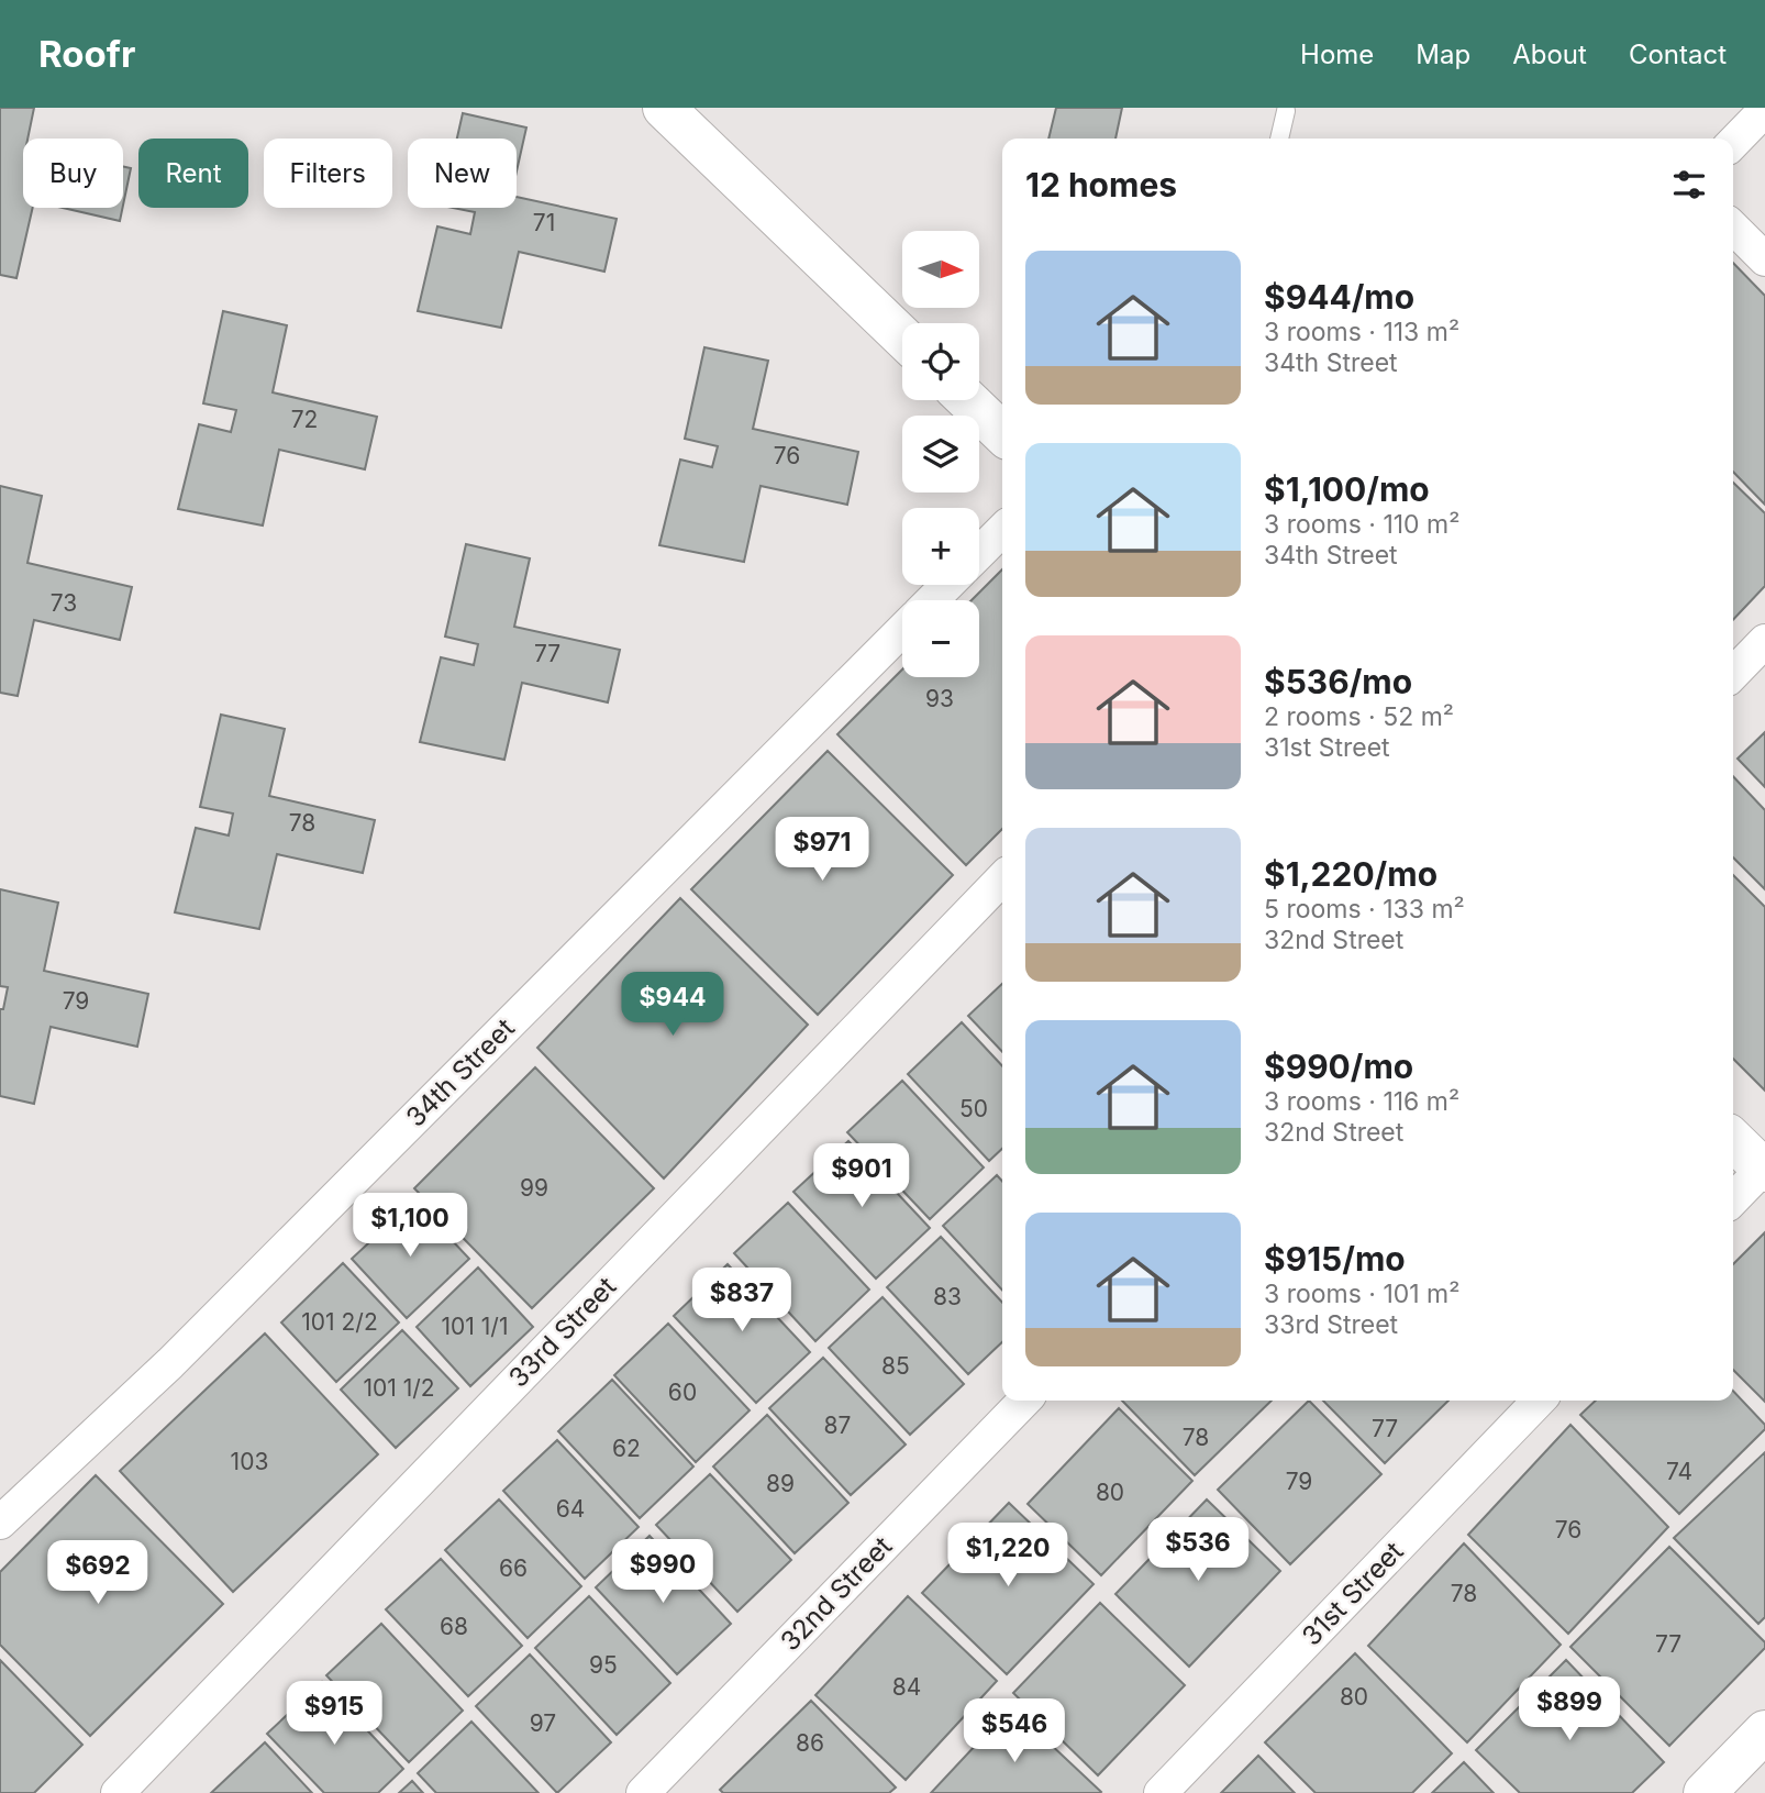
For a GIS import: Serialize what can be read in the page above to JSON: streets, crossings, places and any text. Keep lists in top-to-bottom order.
{
  "streets": {
    "street": [
      "34th Street",
      "33rd Street",
      "32nd Street",
      "31st Street"
    ]
  },
  "house_numbers": [
    "71",
    "72",
    "76",
    "73",
    "77",
    "93",
    "78",
    "79",
    "50",
    "99",
    "83",
    "101 2/2",
    "101 1/1",
    "85",
    "101 1/2",
    "60",
    "87",
    "77",
    "78",
    "62",
    "103",
    "74",
    "79",
    "89",
    "80",
    "64",
    "76",
    "66",
    "78",
    "68",
    "77",
    "95",
    "84",
    "80",
    "97",
    "86"
  ],
  "north": "right",
  "page": {
    "header": "Roofr",
    "nav": [
      "Home",
      "Map",
      "About",
      "Contact"
    ],
    "chip": [
      "Buy",
      "Rent",
      "Filters",
      "New"
    ],
    "heading": "12 homes",
    "map_buttons": ["+", "−"],
    "list": [
      {
        "name": "$944/mo",
        "note": "3 rooms · 113 m² · 34th Street"
      },
      {
        "name": "$1,100/mo",
        "note": "3 rooms · 110 m² · 34th Street"
      },
      {
        "name": "$536/mo",
        "note": "2 rooms · 52 m² · 31st Street"
      },
      {
        "name": "$1,220/mo",
        "note": "5 rooms · 133 m² · 32nd Street"
      },
      {
        "name": "$990/mo",
        "note": "3 rooms · 116 m² · 32nd Street"
      },
      {
        "name": "$915/mo",
        "note": "3 rooms · 101 m² · 33rd Street"
      }
    ],
    "price": [
      "$971",
      "$944",
      "$901",
      "$1,100",
      "$837",
      "$536",
      "$1,220",
      "$990",
      "$692",
      "$899",
      "$915",
      "$546"
    ]
  }
}
